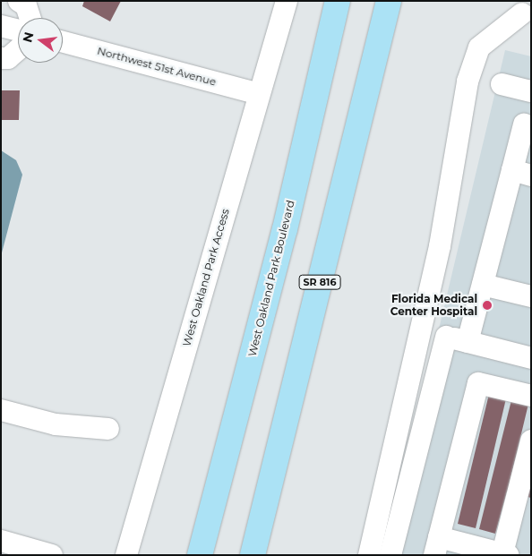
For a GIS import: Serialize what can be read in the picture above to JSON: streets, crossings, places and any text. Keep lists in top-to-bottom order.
{
  "streets": {
    "main road": ["West Oakland Park Boulevard", "SR 816"],
    "street": ["Northwest 51st Avenue", "West Oakland Park Access"]
  },
  "crossings": [
    ["Northwest 51st Avenue", "West Oakland Park Access"]
  ],
  "places": ["Florida Medical Center Hospital"],
  "north": "left"
}
